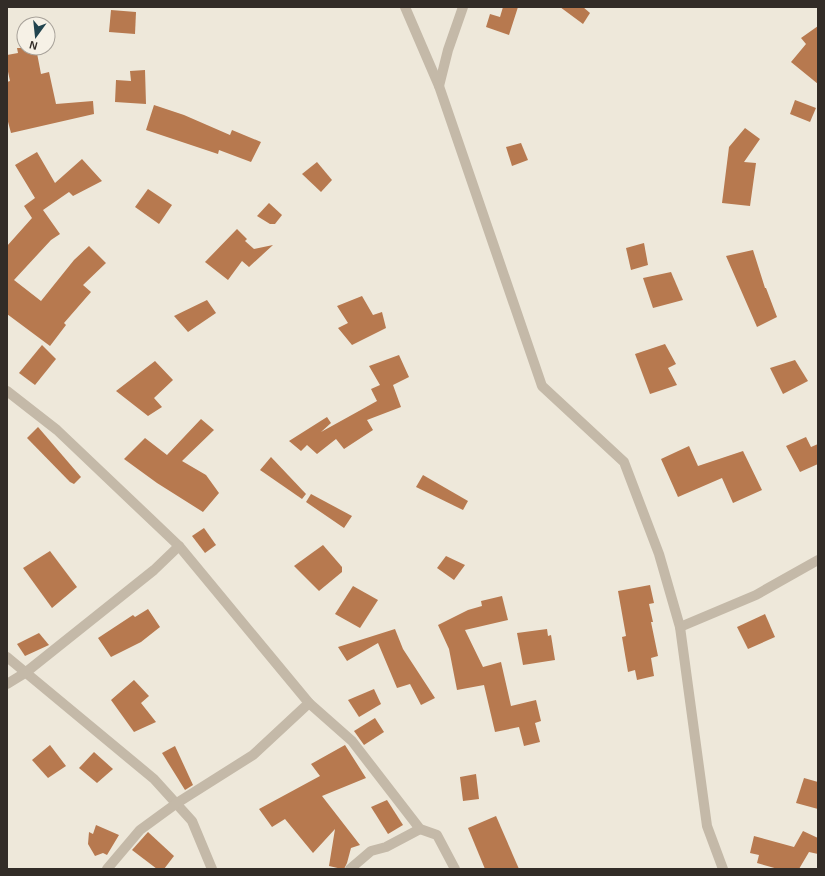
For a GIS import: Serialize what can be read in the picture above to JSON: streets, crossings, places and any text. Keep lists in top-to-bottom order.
{
  "north": "bottom"
}
